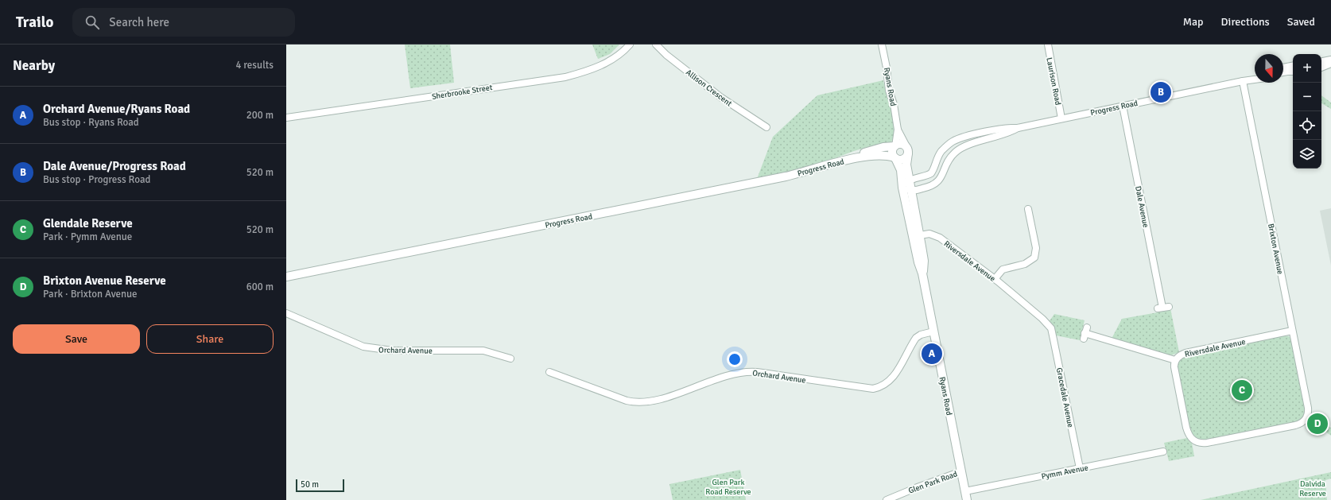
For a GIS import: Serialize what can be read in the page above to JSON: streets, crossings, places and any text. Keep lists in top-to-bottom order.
{
  "streets": {
    "street": [
      "Laurison Road",
      "Ryans Road",
      "Allison Crescent",
      "Sherbrooke Street",
      "Progress Road",
      "Dale Avenue",
      "Brixton Avenue",
      "Riversdale Avenue",
      "Orchard Avenue",
      "Gracedale Avenue",
      "Pymm Avenue",
      "Glen Park Road"
    ]
  },
  "crossings": [
    ["Laurison Road", "Progress Road"],
    ["Ryans Road", "Progress Road"],
    ["Ryans Road", "Riversdale Avenue"],
    ["Ryans Road", "Orchard Avenue"],
    ["Ryans Road", "Pymm Avenue"],
    ["Ryans Road", "Glen Park Road"],
    ["Progress Road", "Dale Avenue"],
    ["Progress Road", "Brixton Avenue"],
    ["Brixton Avenue", "Riversdale Avenue"],
    ["Riversdale Avenue", "Gracedale Avenue"],
    ["Gracedale Avenue", "Pymm Avenue"]
  ],
  "parks": ["Glen Park Road Reserve", "Dalvida Reserve"],
  "scale_bar": "50 m",
  "north": "bottom",
  "page": {
    "header": "Trailo",
    "search": "Search here",
    "nav": ["Map", "Directions", "Saved"],
    "heading": ["Nearby", "4 results"],
    "map_buttons": ["+", "−"],
    "pins": [
      "B",
      "A",
      "C",
      "D"
    ],
    "list": [
      {
        "mark": "A",
        "name": "Orchard Avenue/Ryans Road",
        "note": "Bus stop · Ryans Road",
        "value": "200 m"
      },
      {
        "mark": "B",
        "name": "Dale Avenue/Progress Road",
        "note": "Bus stop · Progress Road",
        "value": "520 m"
      },
      {
        "mark": "C",
        "name": "Glendale Reserve",
        "note": "Park · Pymm Avenue",
        "value": "520 m"
      },
      {
        "mark": "D",
        "name": "Brixton Avenue Reserve",
        "note": "Park · Brixton Avenue",
        "value": "600 m"
      }
    ],
    "buttons": ["Save", "Share"],
    "scale": "50 m"
  }
}
